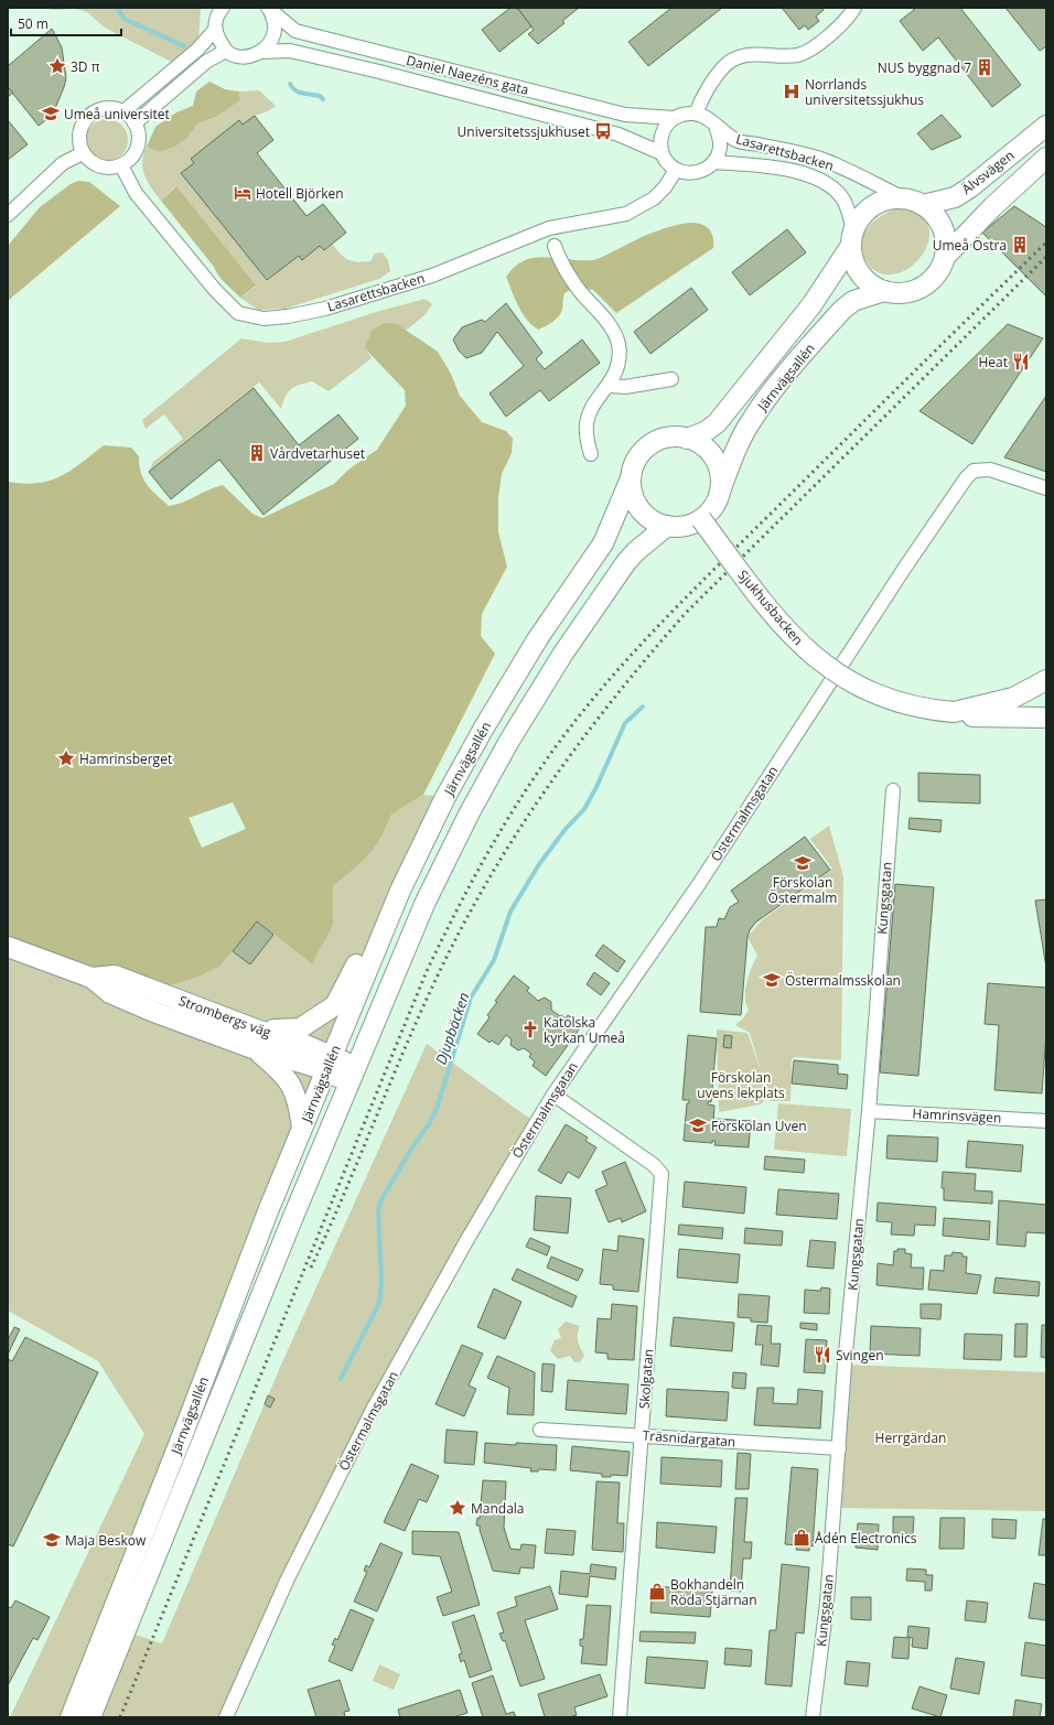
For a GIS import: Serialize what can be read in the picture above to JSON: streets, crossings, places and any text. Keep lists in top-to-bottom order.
{
  "streets": {
    "main road": [
      "Älvsvägen",
      "Järnvägsallén",
      "Sjukhusbacken",
      "Strombergs väg"
    ],
    "street": [
      "Daniel Naezéns gata",
      "Lasarettsbacken",
      "Östermalmsgatan",
      "Kungsgatan",
      "Hamrinsvägen",
      "Skolgatan",
      "Träsnidargatan"
    ]
  },
  "crossings": [
    ["Daniel Naezéns gata", "Lasarettsbacken"],
    ["Lasarettsbacken", "Älvsvägen"],
    ["Lasarettsbacken", "Järnvägsallén"],
    ["Älvsvägen", "Järnvägsallén"],
    ["Järnvägsallén", "Sjukhusbacken"],
    ["Järnvägsallén", "Strombergs väg"],
    ["Östermalmsgatan", "Skolgatan"],
    ["Kungsgatan", "Hamrinsvägen"],
    ["Kungsgatan", "Träsnidargatan"],
    ["Skolgatan", "Träsnidargatan"]
  ],
  "water": ["Djupbäcken"],
  "parks": ["Förskolan uvens lekplats", "Herrgärdan"],
  "places": {
    "place": ["3D π", "Hamrinsberget", "Mandala"],
    "building": ["NUS byggnad 7", "Umeå Östra", "Vårdvetarhuset"],
    "hospital": ["Norrlands universitetssjukhus"],
    "school or university": [
      "Umeå universitet",
      "Förskolan Östermalm",
      "Östermalmsskolan",
      "Förskolan Uven",
      "Maja Beskow"
    ],
    "bus stop": ["Universitetssjukhuset"],
    "hotel": ["Hotell Björken"],
    "restaurant": ["Heat", "Svingen"],
    "church": ["Katolska kyrkan Umeå"],
    "shop": ["Ådén Electronics", "Bokhandeln Röda Stjärnan"]
  },
  "scale_bar": "50 m"
}
